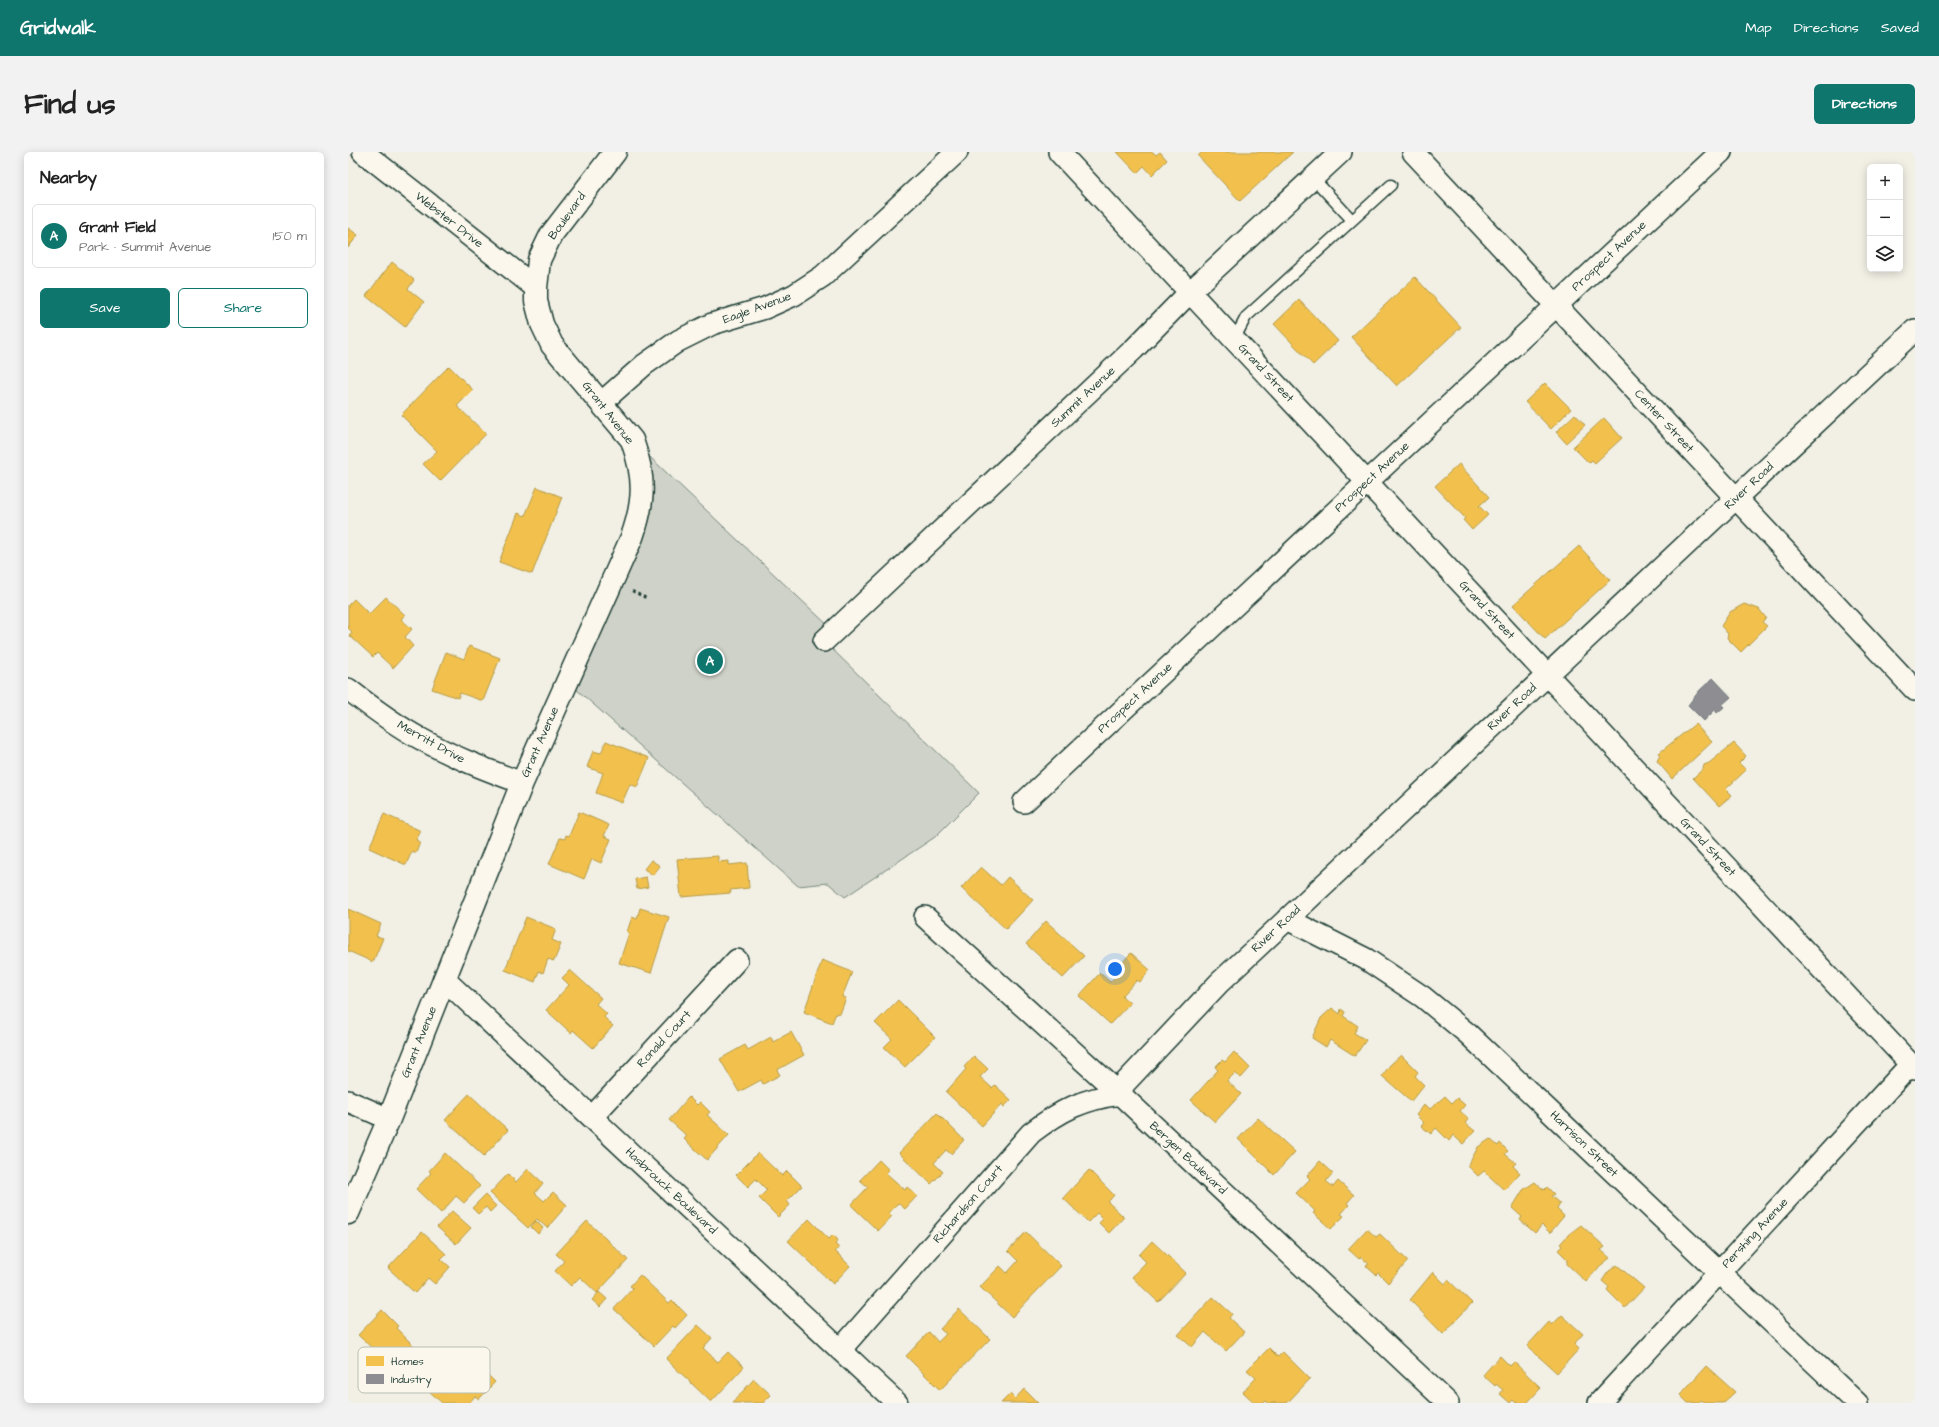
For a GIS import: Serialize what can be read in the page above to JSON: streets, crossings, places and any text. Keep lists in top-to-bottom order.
{
  "streets": {
    "street": [
      "Boulevard",
      "Webster Drive",
      "Prospect Avenue",
      "Eagle Avenue",
      "Grand Street",
      "Summit Avenue",
      "Grant Avenue",
      "Center Street",
      "River Road",
      "Merritt Drive",
      "Ronald Court",
      "Harrison Street",
      "Bergen Boulevard",
      "Hasbrouck Boulevard",
      "Richardson Court",
      "Pershing Avenue"
    ]
  },
  "crossings": [
    ["Boulevard", "Webster Drive"],
    ["Boulevard", "Grant Avenue"],
    ["Webster Drive", "Grant Avenue"],
    ["Prospect Avenue", "Grand Street"],
    ["Prospect Avenue", "Center Street"],
    ["Eagle Avenue", "Grant Avenue"],
    ["Grand Street", "Summit Avenue"],
    ["Grand Street", "River Road"],
    ["Grand Street", "Pershing Avenue"],
    ["Grant Avenue", "Merritt Drive"],
    ["Grant Avenue", "Hasbrouck Boulevard"],
    ["Center Street", "River Road"],
    ["River Road", "Harrison Street"],
    ["River Road", "Bergen Boulevard"],
    ["River Road", "Richardson Court"],
    ["Ronald Court", "Hasbrouck Boulevard"],
    ["Harrison Street", "Pershing Avenue"],
    ["Bergen Boulevard", "Richardson Court"],
    ["Hasbrouck Boulevard", "Richardson Court"]
  ],
  "legend": ["Homes", "Industry"],
  "page": {
    "header": "Gridwalk",
    "nav": ["Map", "Directions", "Saved"],
    "buttons": [
      "Directions",
      ["Save", "Share"]
    ],
    "title": "Find us",
    "heading": "Nearby",
    "map_buttons": ["+", "−"],
    "list": [
      {
        "mark": "A",
        "name": "Grant Field",
        "note": "Park · Summit Avenue",
        "value": "150 m"
      }
    ],
    "pins": "A"
  }
}
